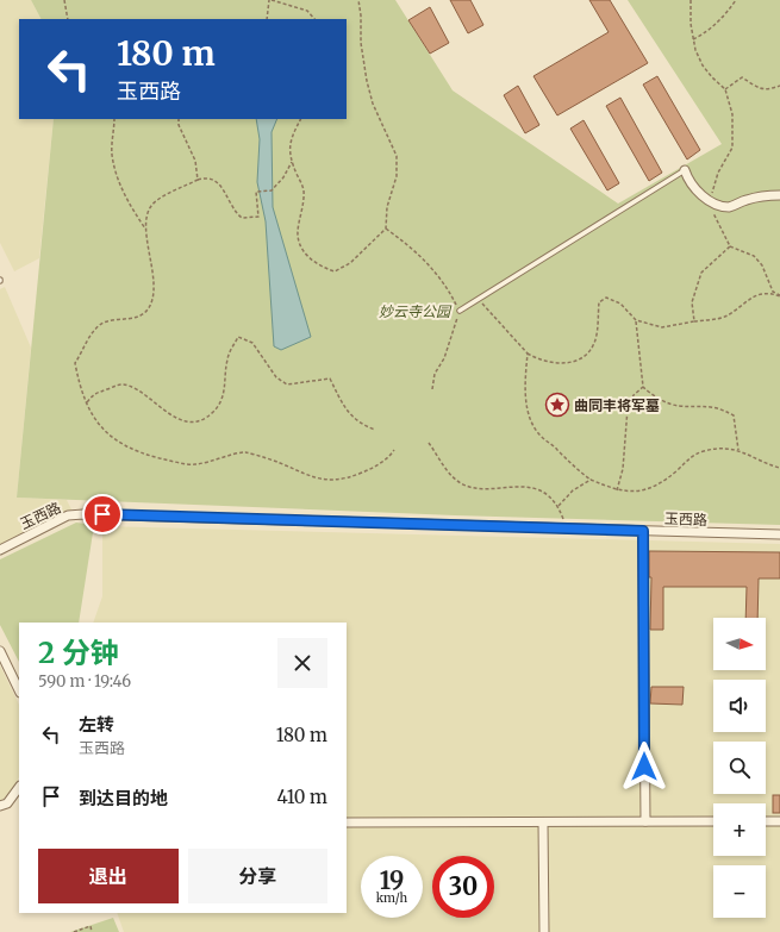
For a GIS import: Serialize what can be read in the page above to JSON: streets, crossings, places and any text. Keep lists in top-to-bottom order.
{
  "streets": {
    "street": ["玉西路"]
  },
  "parks": ["妙云寺公园"],
  "places": {
    "place": ["曲同丰将军墓"]
  },
  "north": "right",
  "page": {
    "turn": ["180 m", "玉西路"],
    "map_buttons": ["+", "−"],
    "heading": ["2 分钟", "590 m · 19:46"],
    "list": [
      {
        "name": "左转",
        "note": "玉西路",
        "value": "180 m"
      },
      {
        "name": "到达目的地",
        "value": "410 m"
      }
    ],
    "buttons": ["退出", "分享"],
    "speed": "19 km/h",
    "limit": "30"
  }
}
